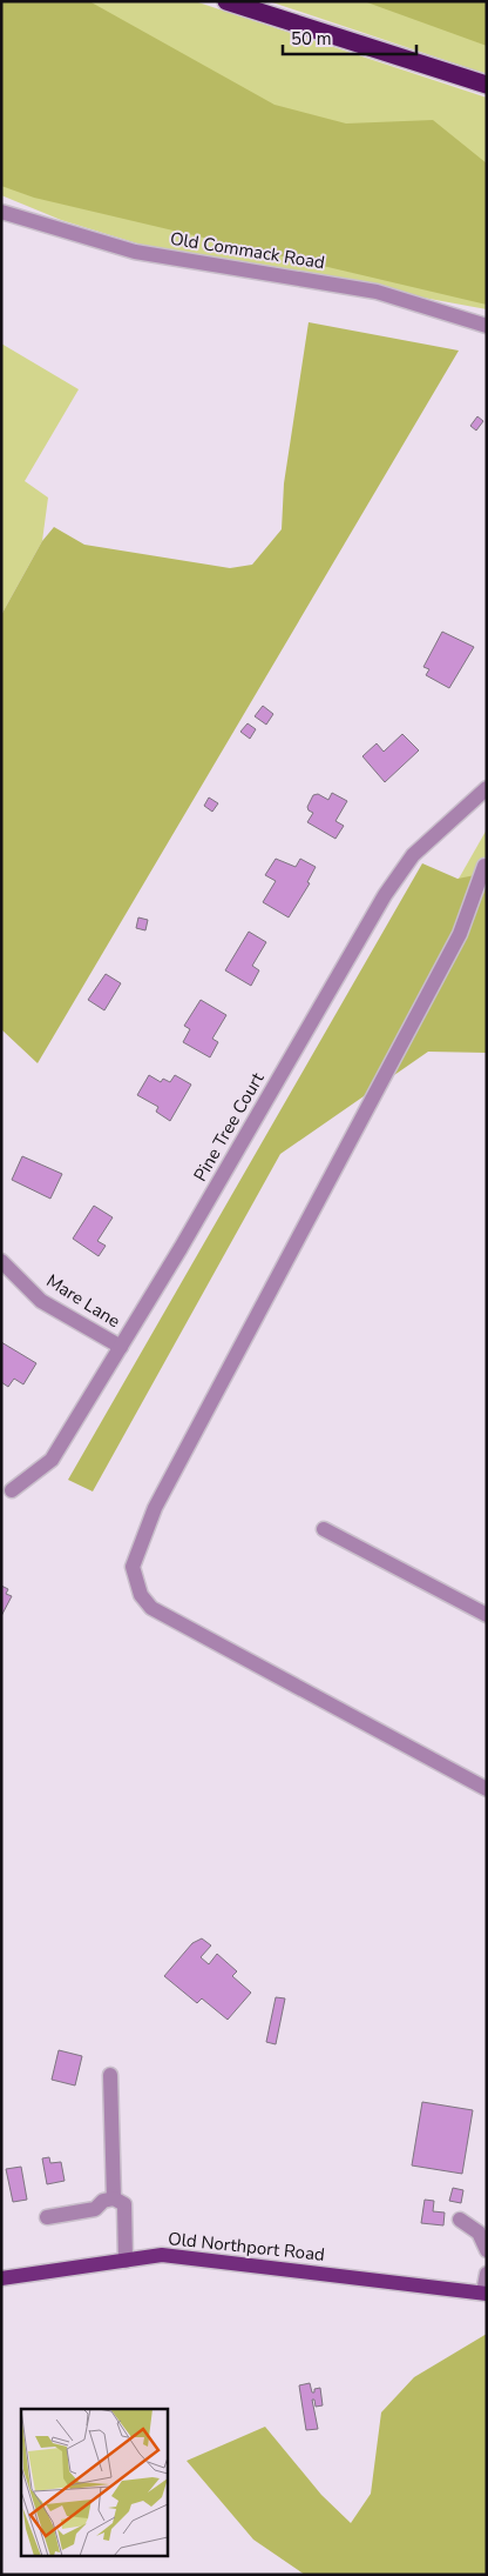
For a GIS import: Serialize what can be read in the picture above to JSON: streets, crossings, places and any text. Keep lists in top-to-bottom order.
{
  "streets": {
    "main road": ["Old Northport Road"],
    "street": ["Old Commack Road", "Pine Tree Court", "Mare Lane"]
  },
  "crossings": [
    ["Pine Tree Court", "Mare Lane"]
  ],
  "scale_bar": "50 m"
}
